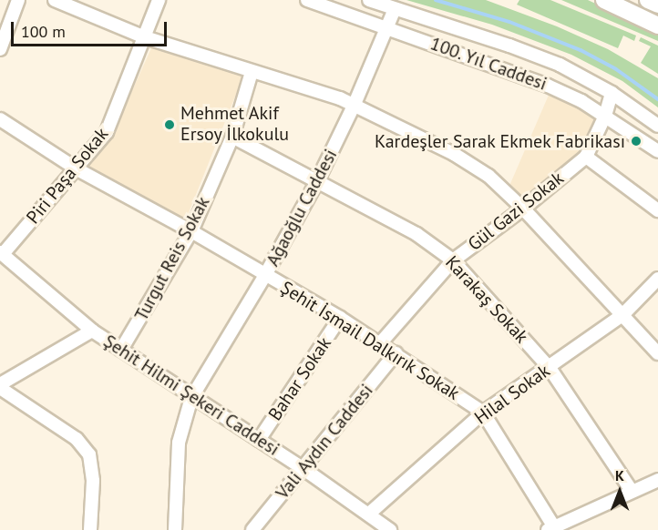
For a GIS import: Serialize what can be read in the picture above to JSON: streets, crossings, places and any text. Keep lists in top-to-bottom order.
{
  "streets": {
    "street": [
      "100. Yıl Caddesi",
      "Piri Paşa Sokak",
      "Ağaoğlu Caddesi",
      "Gül Gazi Sokak",
      "Turgut Reis Sokak",
      "Karakaş Sokak",
      "Şehit İsmail Dalkırık Sokak",
      "Bahar Sokak",
      "Hilal Sokak",
      "Şehit Hilmi Şekeri Caddesi",
      "Vali Aydın Caddesi"
    ]
  },
  "crossings": [
    ["100. Yıl Caddesi", "Ağaoğlu Caddesi"],
    ["100. Yıl Caddesi", "Gül Gazi Sokak"],
    ["Piri Paşa Sokak", "Şehit İsmail Dalkırık Sokak"],
    ["Piri Paşa Sokak", "Şehit Hilmi Şekeri Caddesi"],
    ["Ağaoğlu Caddesi", "Karakaş Sokak"],
    ["Ağaoğlu Caddesi", "Şehit İsmail Dalkırık Sokak"],
    ["Ağaoğlu Caddesi", "Şehit Hilmi Şekeri Caddesi"],
    ["Gül Gazi Sokak", "Karakaş Sokak"],
    ["Gül Gazi Sokak", "Şehit İsmail Dalkırık Sokak"],
    ["Turgut Reis Sokak", "Karakaş Sokak"],
    ["Turgut Reis Sokak", "Şehit İsmail Dalkırık Sokak"],
    ["Turgut Reis Sokak", "Şehit Hilmi Şekeri Caddesi"],
    ["Karakaş Sokak", "Hilal Sokak"],
    ["Şehit İsmail Dalkırık Sokak", "Bahar Sokak"],
    ["Şehit İsmail Dalkırık Sokak", "Hilal Sokak"],
    ["Şehit İsmail Dalkırık Sokak", "Vali Aydın Caddesi"],
    ["Bahar Sokak", "Şehit Hilmi Şekeri Caddesi"],
    ["Hilal Sokak", "Şehit Hilmi Şekeri Caddesi"],
    ["Şehit Hilmi Şekeri Caddesi", "Vali Aydın Caddesi"]
  ],
  "places": ["Mehmet Akif Ersoy İlkokulu", "Kardeşler Sarak Ekmek Fabrikası"],
  "scale_bar": "100 m",
  "north": "top"
}
